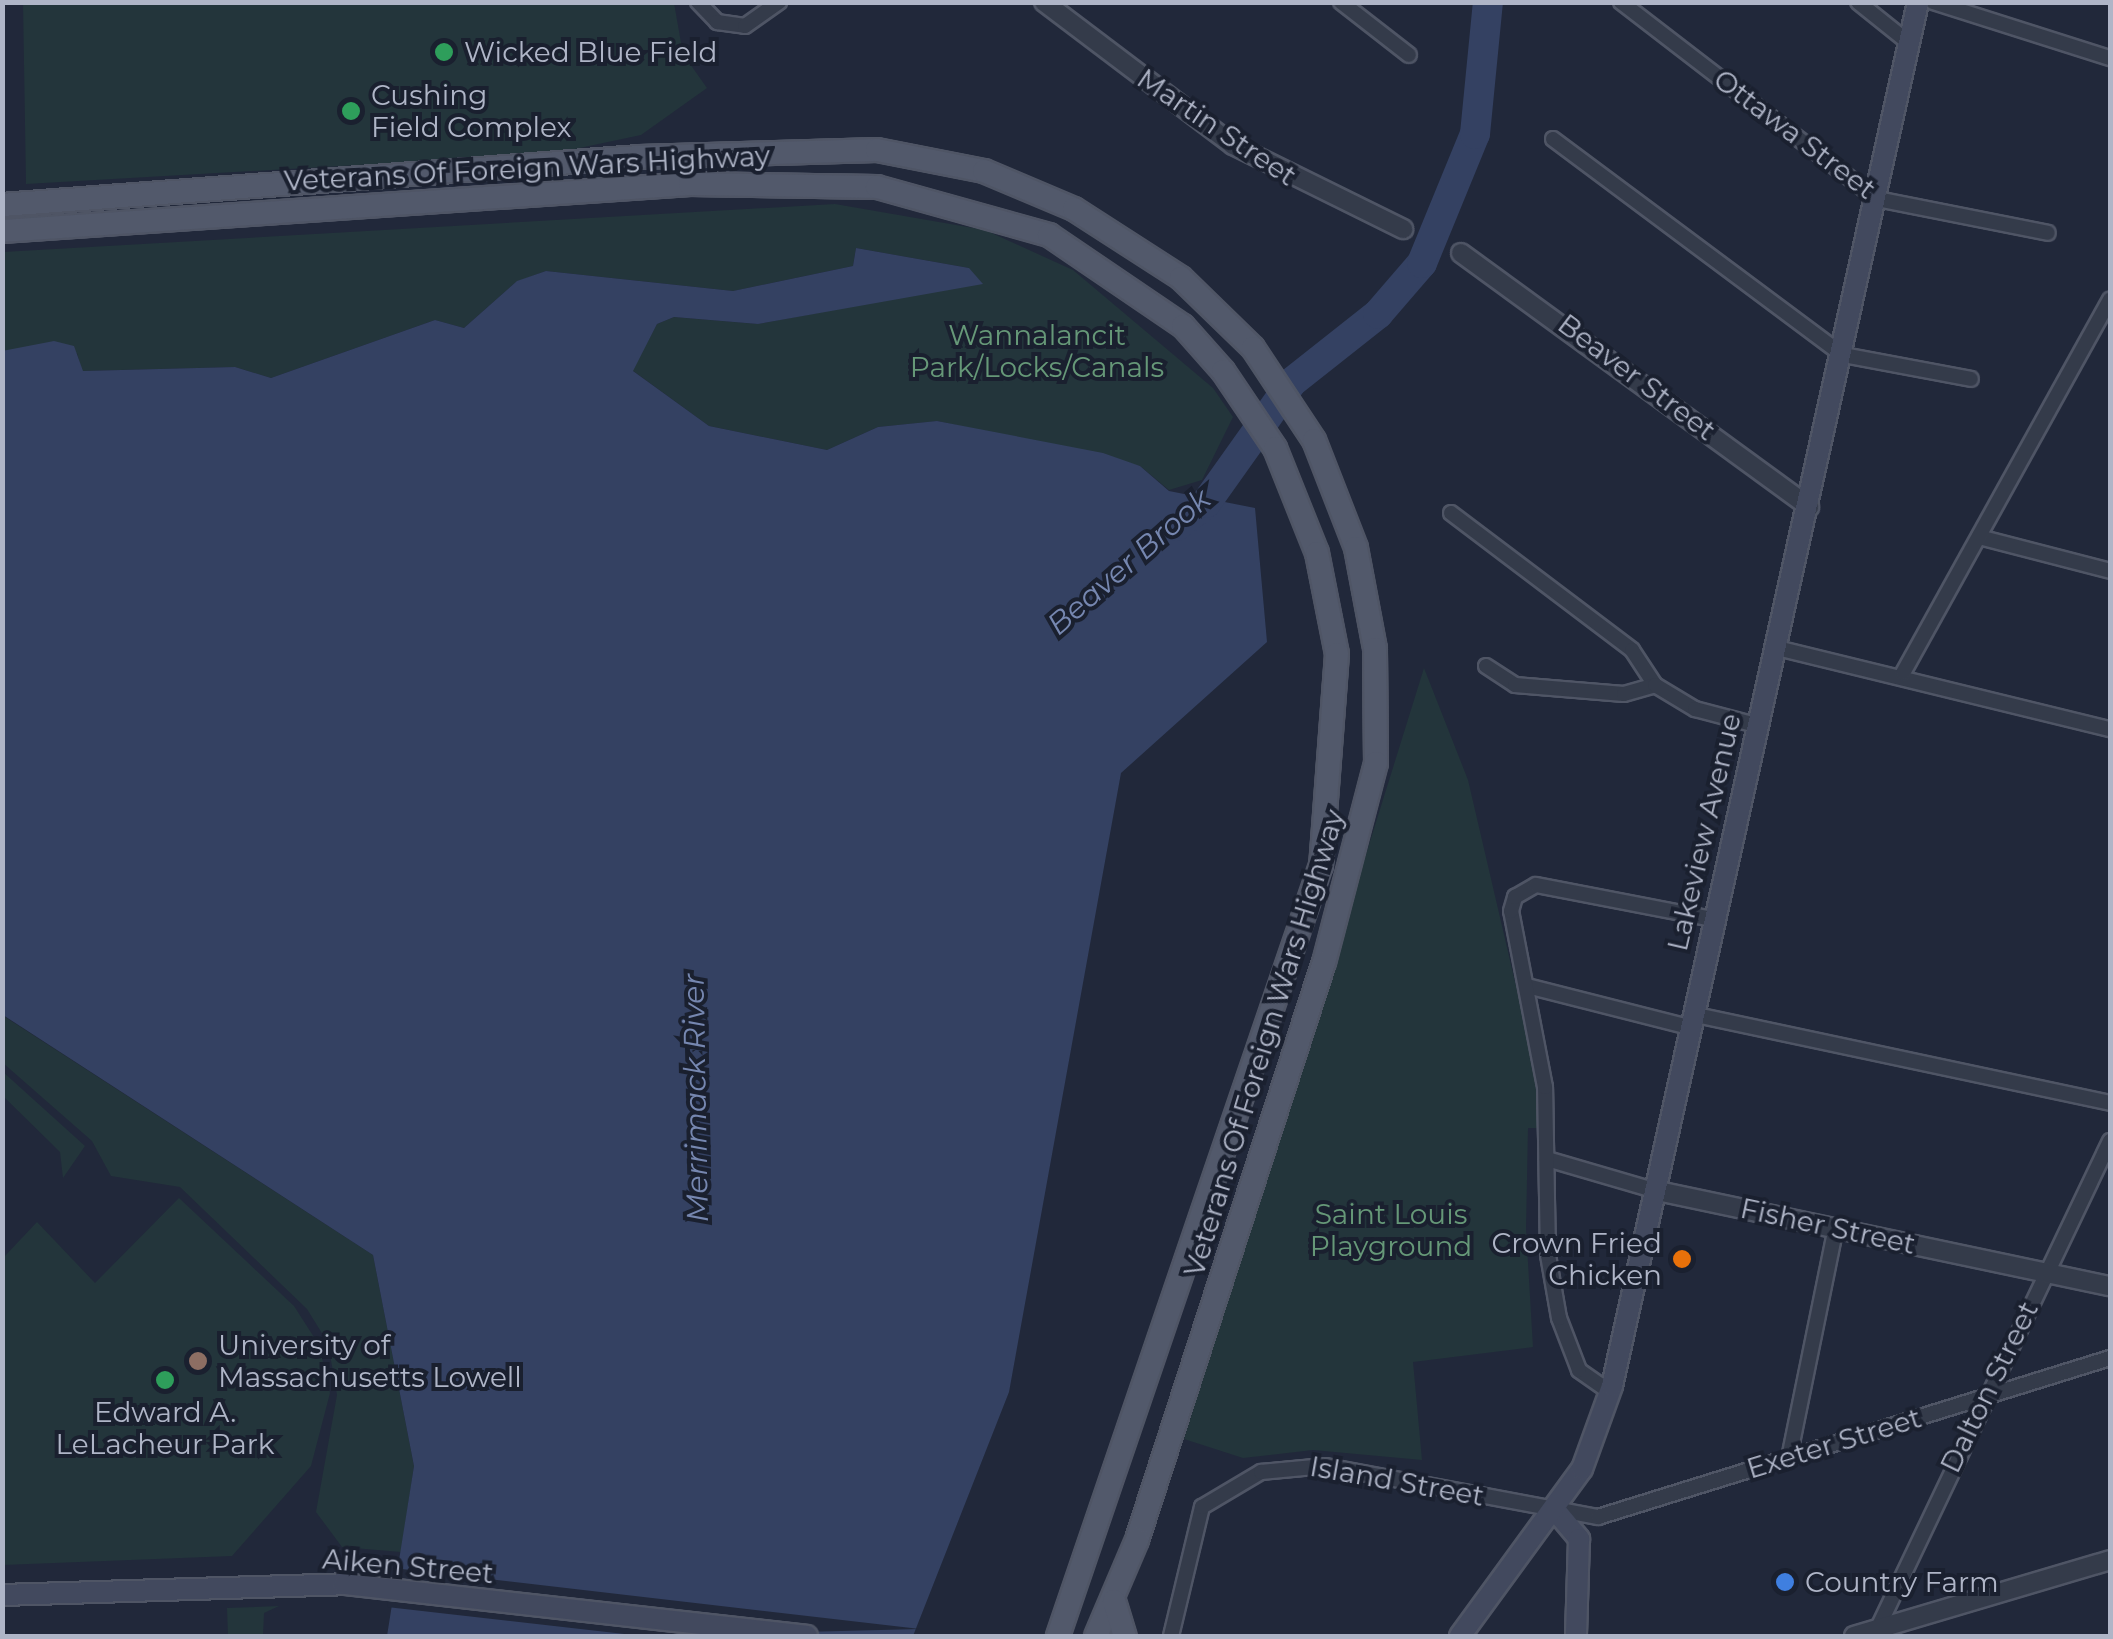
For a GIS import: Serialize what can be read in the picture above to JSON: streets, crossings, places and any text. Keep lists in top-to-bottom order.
{
  "streets": {
    "main road": ["Veterans Of Foreign Wars Highway", "Lakeview Avenue", "Aiken Street"],
    "street": [
      "Martin Street",
      "Ottawa Street",
      "Beaver Street",
      "Fisher Street",
      "Dalton Street",
      "Exeter Street",
      "Island Street"
    ]
  },
  "crossings": [
    ["Ottawa Street", "Lakeview Avenue"],
    ["Beaver Street", "Lakeview Avenue"],
    ["Lakeview Avenue", "Fisher Street"],
    ["Lakeview Avenue", "Exeter Street"],
    ["Lakeview Avenue", "Island Street"],
    ["Fisher Street", "Dalton Street"],
    ["Dalton Street", "Exeter Street"],
    ["Exeter Street", "Island Street"]
  ],
  "water": ["Beaver Brook", "Merrimack River"],
  "parks": ["Wannalancit Park/Locks/Canals", "Saint Louis Playground"],
  "places": [
    "Wicked Blue Field",
    "Cushing Field Complex",
    "Crown Fried Chicken",
    "University of Massachusetts Lowell",
    "Edward A. LeLacheur Park",
    "Country Farm"
  ]
}
